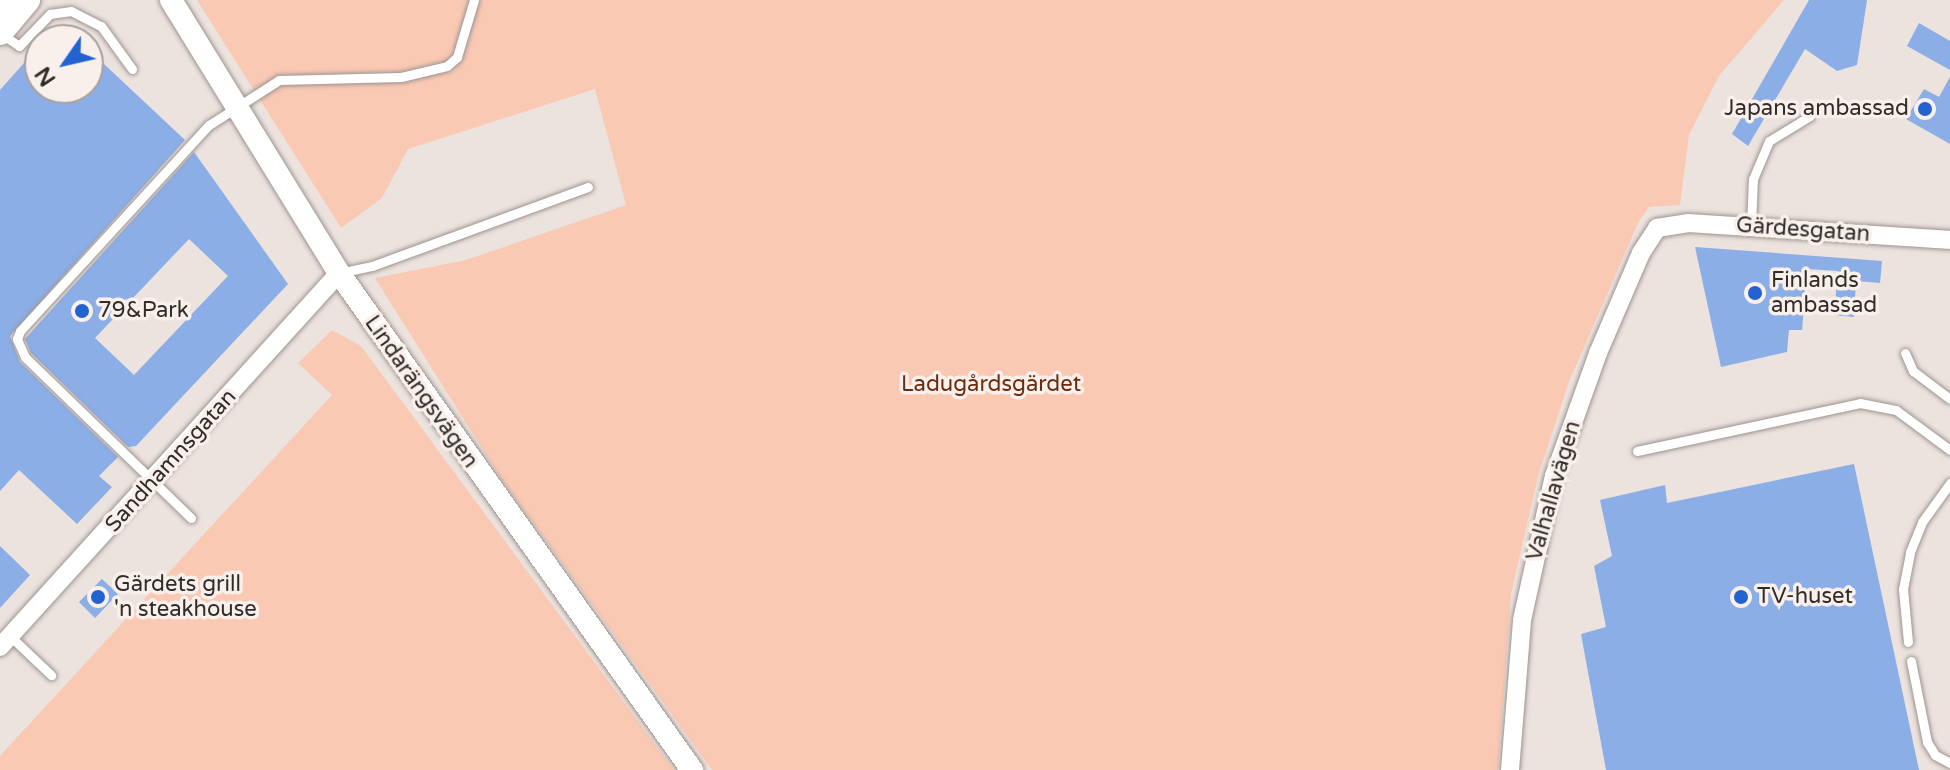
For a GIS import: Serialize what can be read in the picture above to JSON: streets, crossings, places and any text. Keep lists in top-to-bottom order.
{
  "streets": {
    "street": [
      "Gärdesgatan",
      "Lindarängsvägen",
      "Sandhamnsgatan",
      "Valhallavägen"
    ]
  },
  "crossings": [
    ["Gärdesgatan", "Valhallavägen"],
    ["Lindarängsvägen", "Sandhamnsgatan"]
  ],
  "parks": ["Ladugårdsgärdet"],
  "places": [
    "Japans ambassad",
    "Finlands ambassad",
    "79&Park",
    "Gärdets grill 'n steakhouse",
    "TV-huset"
  ],
  "north": "bottom left"
}
